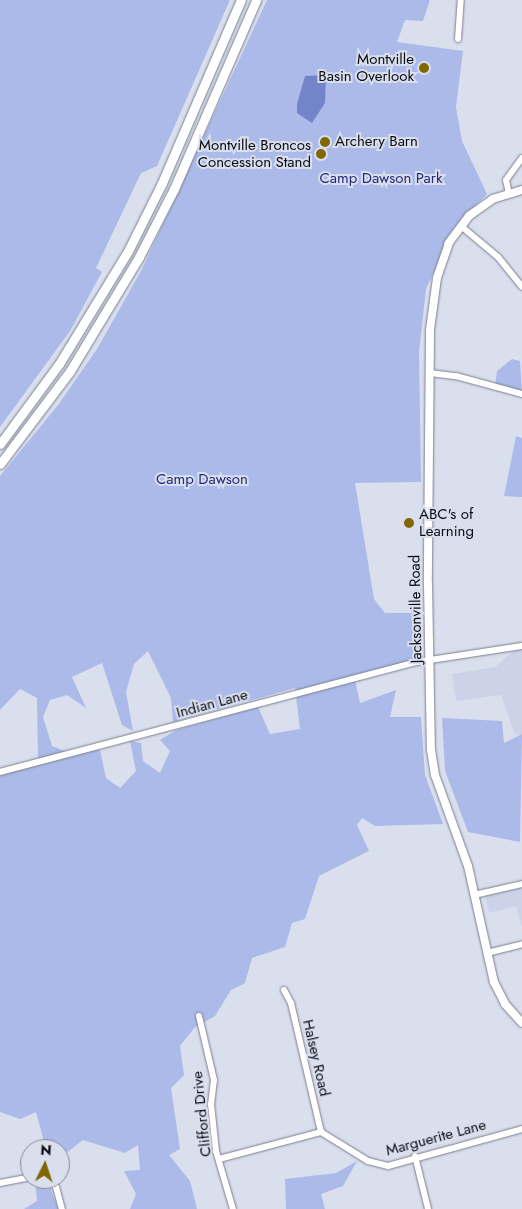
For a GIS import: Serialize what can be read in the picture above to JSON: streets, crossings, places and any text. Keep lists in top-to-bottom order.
{
  "streets": {
    "main road": ["Jacksonville Road"],
    "street": [
      "Indian Lane",
      "Halsey Road",
      "Clifford Drive",
      "Marguerite Lane"
    ]
  },
  "crossings": [
    ["Jacksonville Road", "Indian Lane"],
    ["Halsey Road", "Marguerite Lane"]
  ],
  "parks": ["Camp Dawson Park", "Camp Dawson"],
  "places": [
    "Montville Basin Overlook",
    "Archery Barn",
    "Montville Broncos Concession Stand",
    "ABC's of Learning"
  ],
  "north": "top"
}
